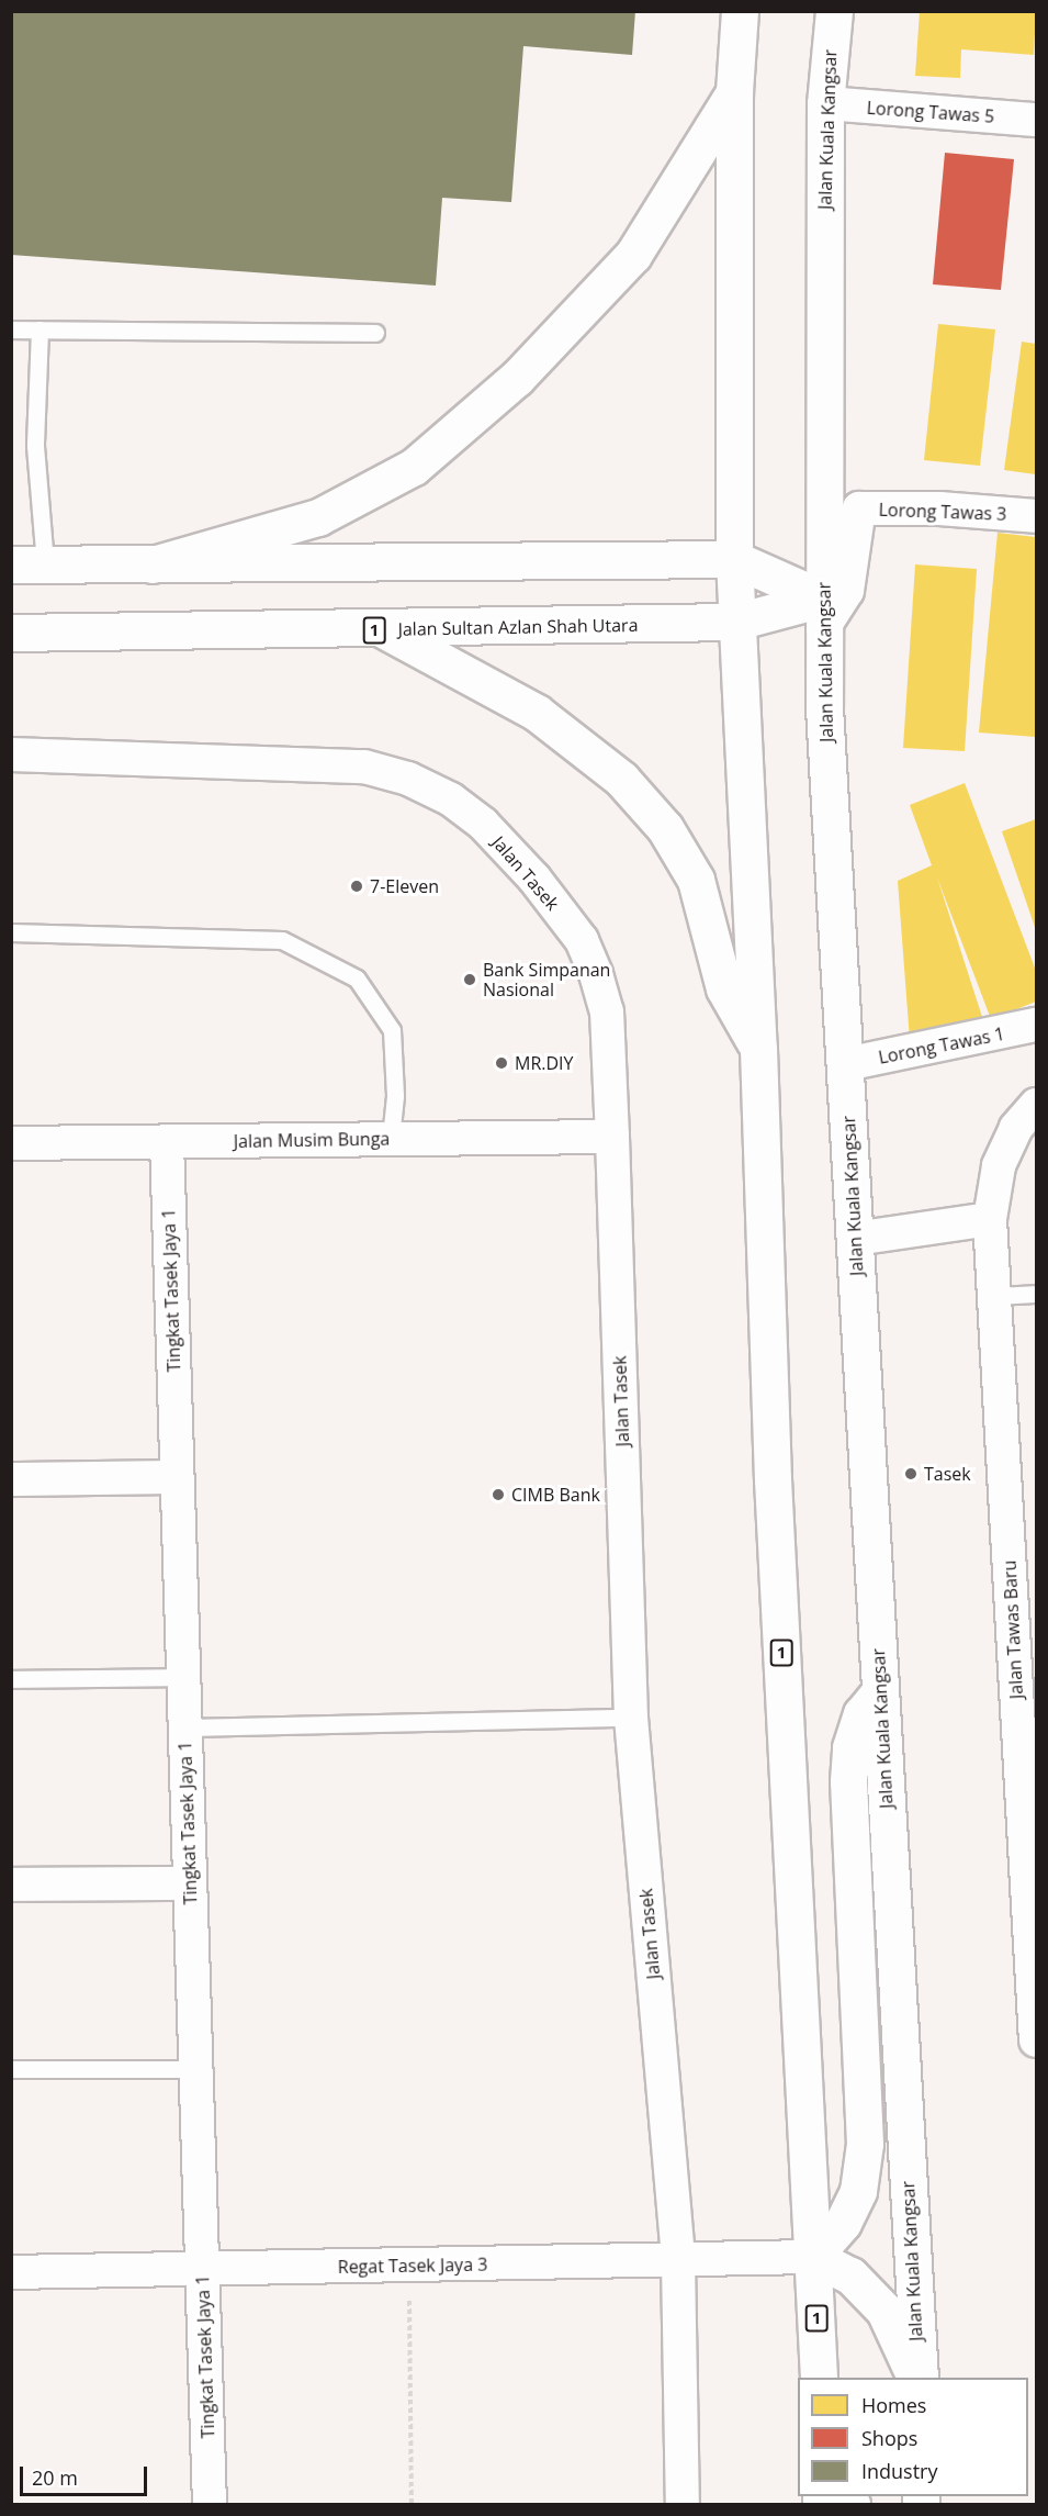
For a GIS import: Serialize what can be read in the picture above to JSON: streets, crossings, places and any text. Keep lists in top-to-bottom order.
{
  "streets": {
    "main road": ["Jalan Kuala Kangsar", "Jalan Sultan Azlan Shah Utara", "1"],
    "street": [
      "Lorong Tawas 5",
      "Lorong Tawas 3",
      "Jalan Tasek",
      "Lorong Tawas 1",
      "Jalan Musim Bunga",
      "Tingkat Tasek Jaya 1",
      "Jalan Tawas Baru",
      "Regat Tasek Jaya 3"
    ]
  },
  "crossings": [
    ["Lorong Tawas 5", "Jalan Kuala Kangsar"],
    ["Jalan Kuala Kangsar", "Lorong Tawas 3"],
    ["Jalan Kuala Kangsar", "Jalan Sultan Azlan Shah Utara"],
    ["Jalan Kuala Kangsar", "Lorong Tawas 1"],
    ["Lorong Tawas 3", "Jalan Sultan Azlan Shah Utara"],
    ["Jalan Sultan Azlan Shah Utara", "1"],
    ["1", "Regat Tasek Jaya 3"],
    ["Jalan Tasek", "Jalan Musim Bunga"],
    ["Jalan Tasek", "Regat Tasek Jaya 3"],
    ["Jalan Musim Bunga", "Tingkat Tasek Jaya 1"],
    ["Tingkat Tasek Jaya 1", "Regat Tasek Jaya 3"]
  ],
  "places": [
    "7-Eleven",
    "Bank Simpanan Nasional",
    "MR.DIY",
    "Tasek",
    "CIMB Bank"
  ],
  "legend": ["Homes", "Shops", "Industry"],
  "scale_bar": "20 m"
}
